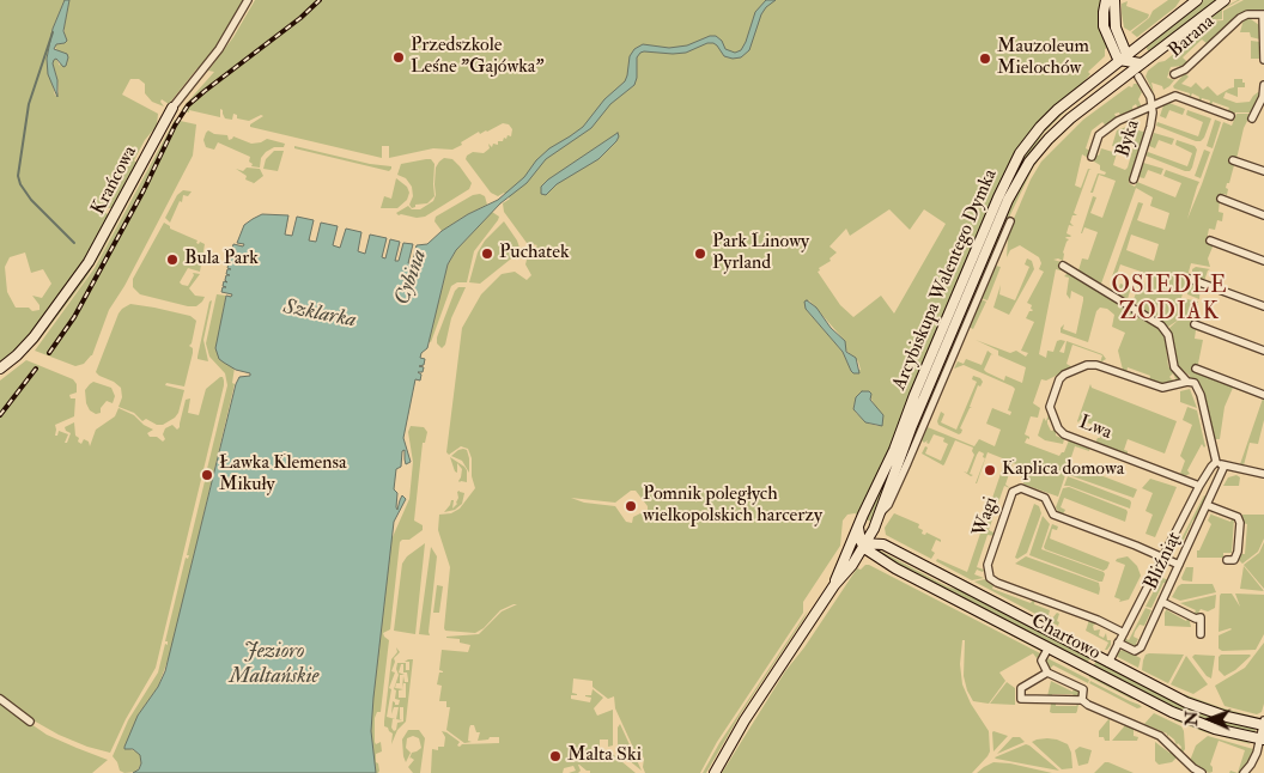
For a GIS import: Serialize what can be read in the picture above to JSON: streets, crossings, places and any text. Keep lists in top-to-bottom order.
{
  "streets": {
    "street": [
      "Barana",
      "Byka",
      "Krańcowa",
      "Arcybiskupa Walentego Dymka",
      "Lwa",
      "Wagi",
      "Bliźniąt",
      "Chartowo"
    ]
  },
  "crossings": [
    ["Arcybiskupa Walentego Dymka", "Chartowo"],
    ["Lwa", "Bliźniąt"],
    ["Wagi", "Bliźniąt"],
    ["Bliźniąt", "Chartowo"]
  ],
  "districts": ["OSIEDLE ZODIAK"],
  "water": ["Cybina", "Szklarka", "Jezioro Maltańskie"],
  "places": [
    "Przedszkole Leśne \"Gajówka\"",
    "Mauzoleum Mielochów",
    "Puchatek",
    "Park Linowy Pyrland",
    "Bula Park",
    "Kaplica domowa",
    "Ławka Klemensa Mikuły",
    "Pomnik poległych wielkopolskich harcerzy",
    "Malta Ski"
  ],
  "north": "left"
}
